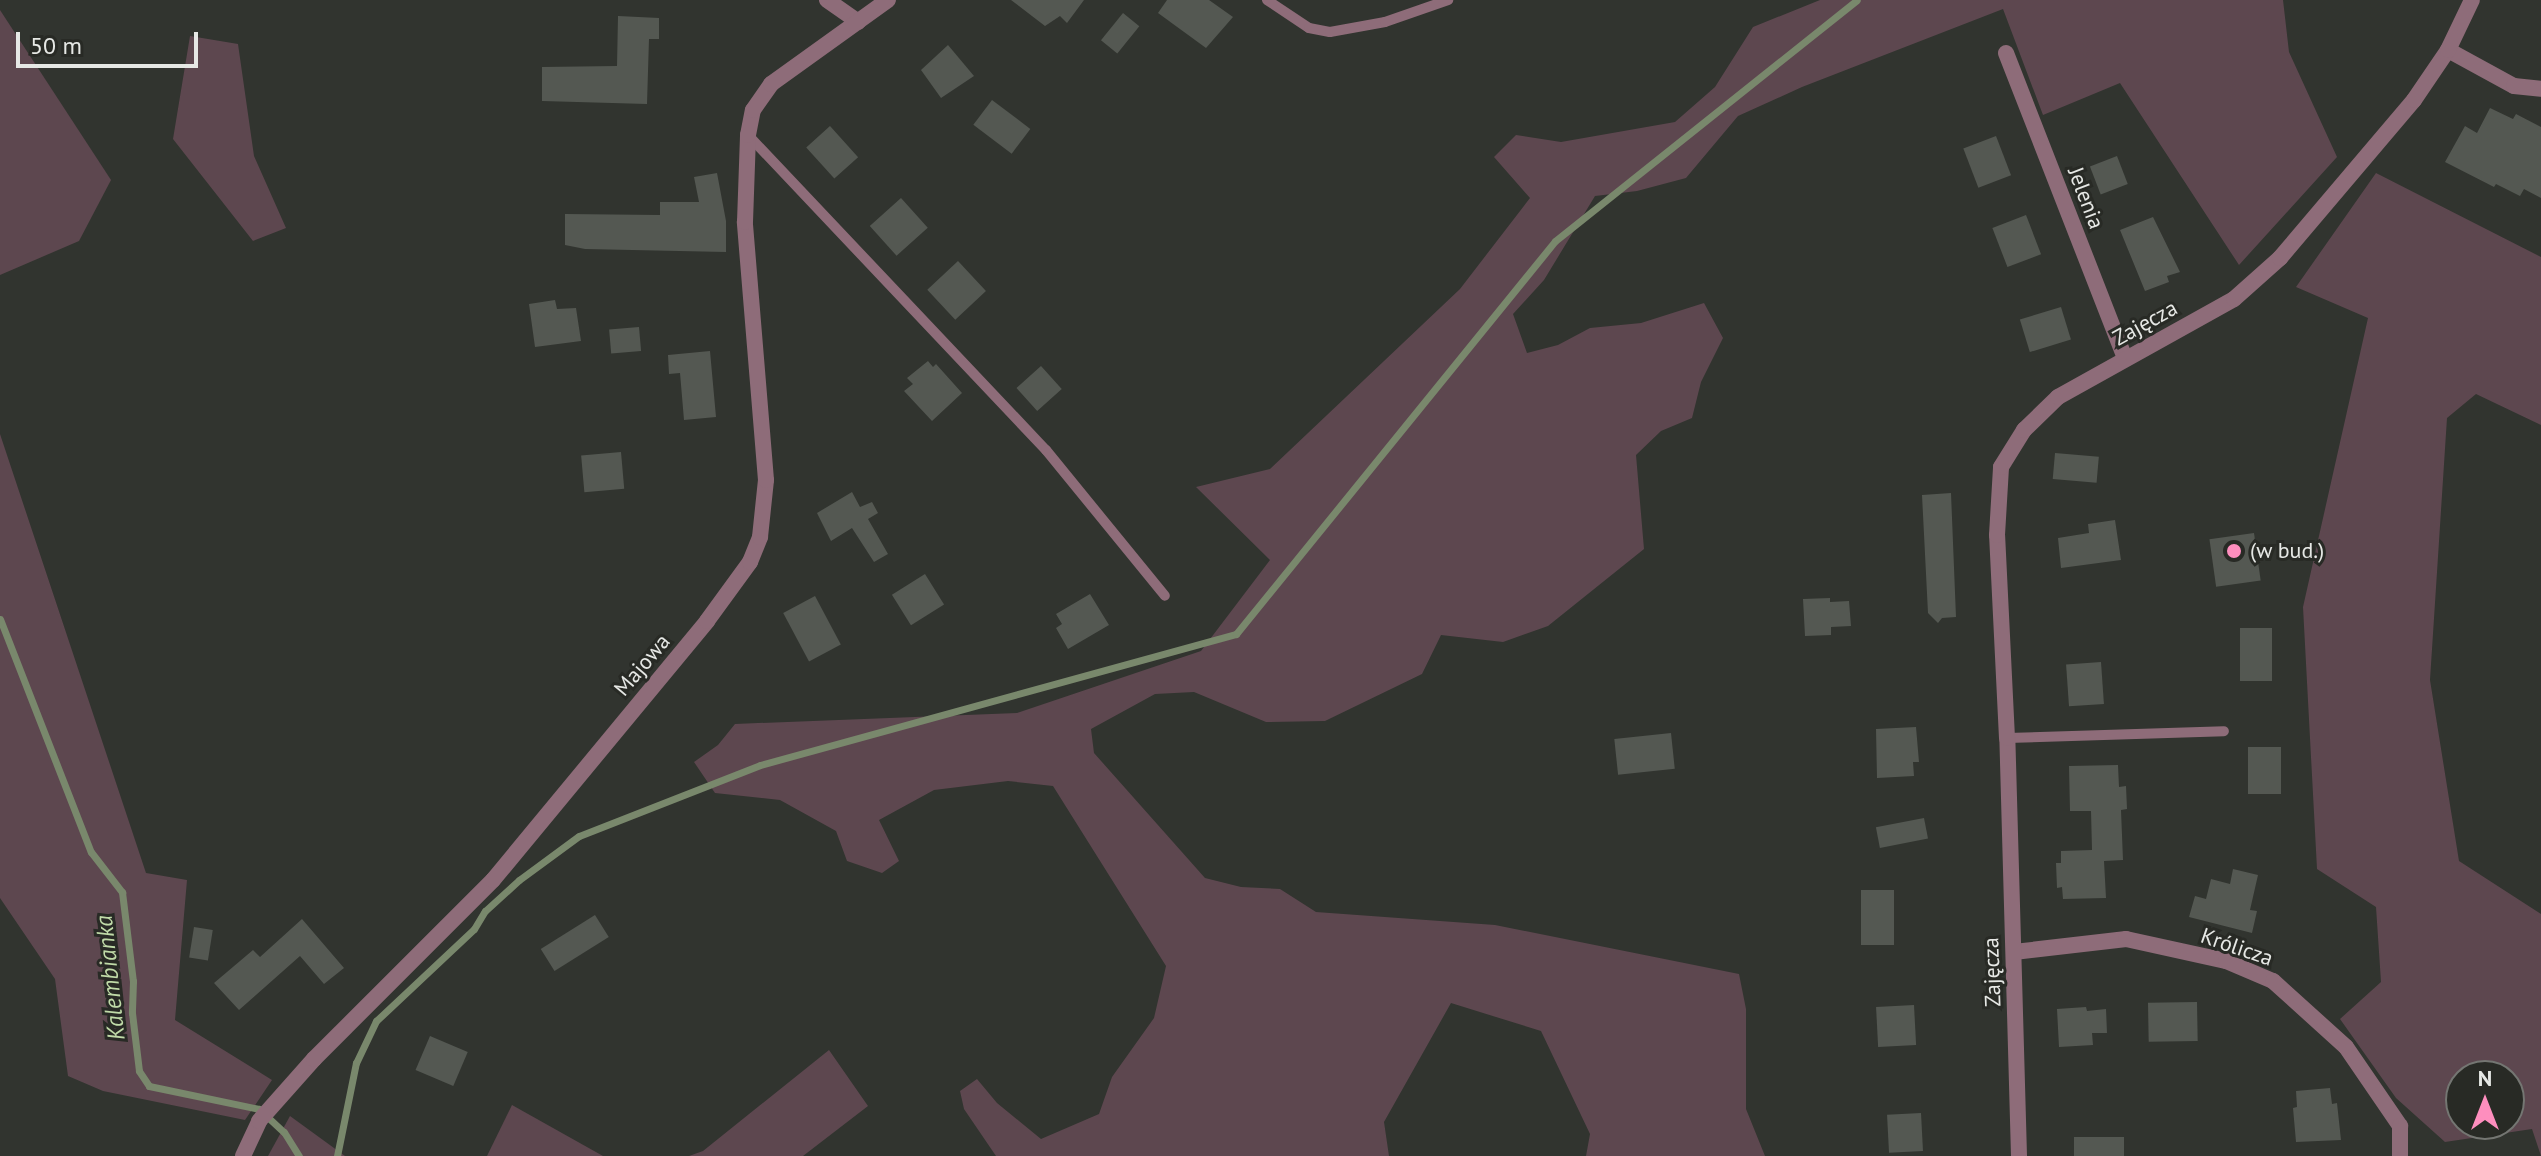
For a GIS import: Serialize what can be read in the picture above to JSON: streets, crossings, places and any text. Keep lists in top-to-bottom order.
{
  "streets": {
    "street": [
      "Jelenia",
      "Zajęcza",
      "Majowa",
      "Królicza"
    ]
  },
  "crossings": [
    ["Jelenia", "Zajęcza"],
    ["Zajęcza", "Królicza"]
  ],
  "water": ["Kalembianka"],
  "places": ["(w bud.)"],
  "scale_bar": "50 m",
  "north": "top"
}
